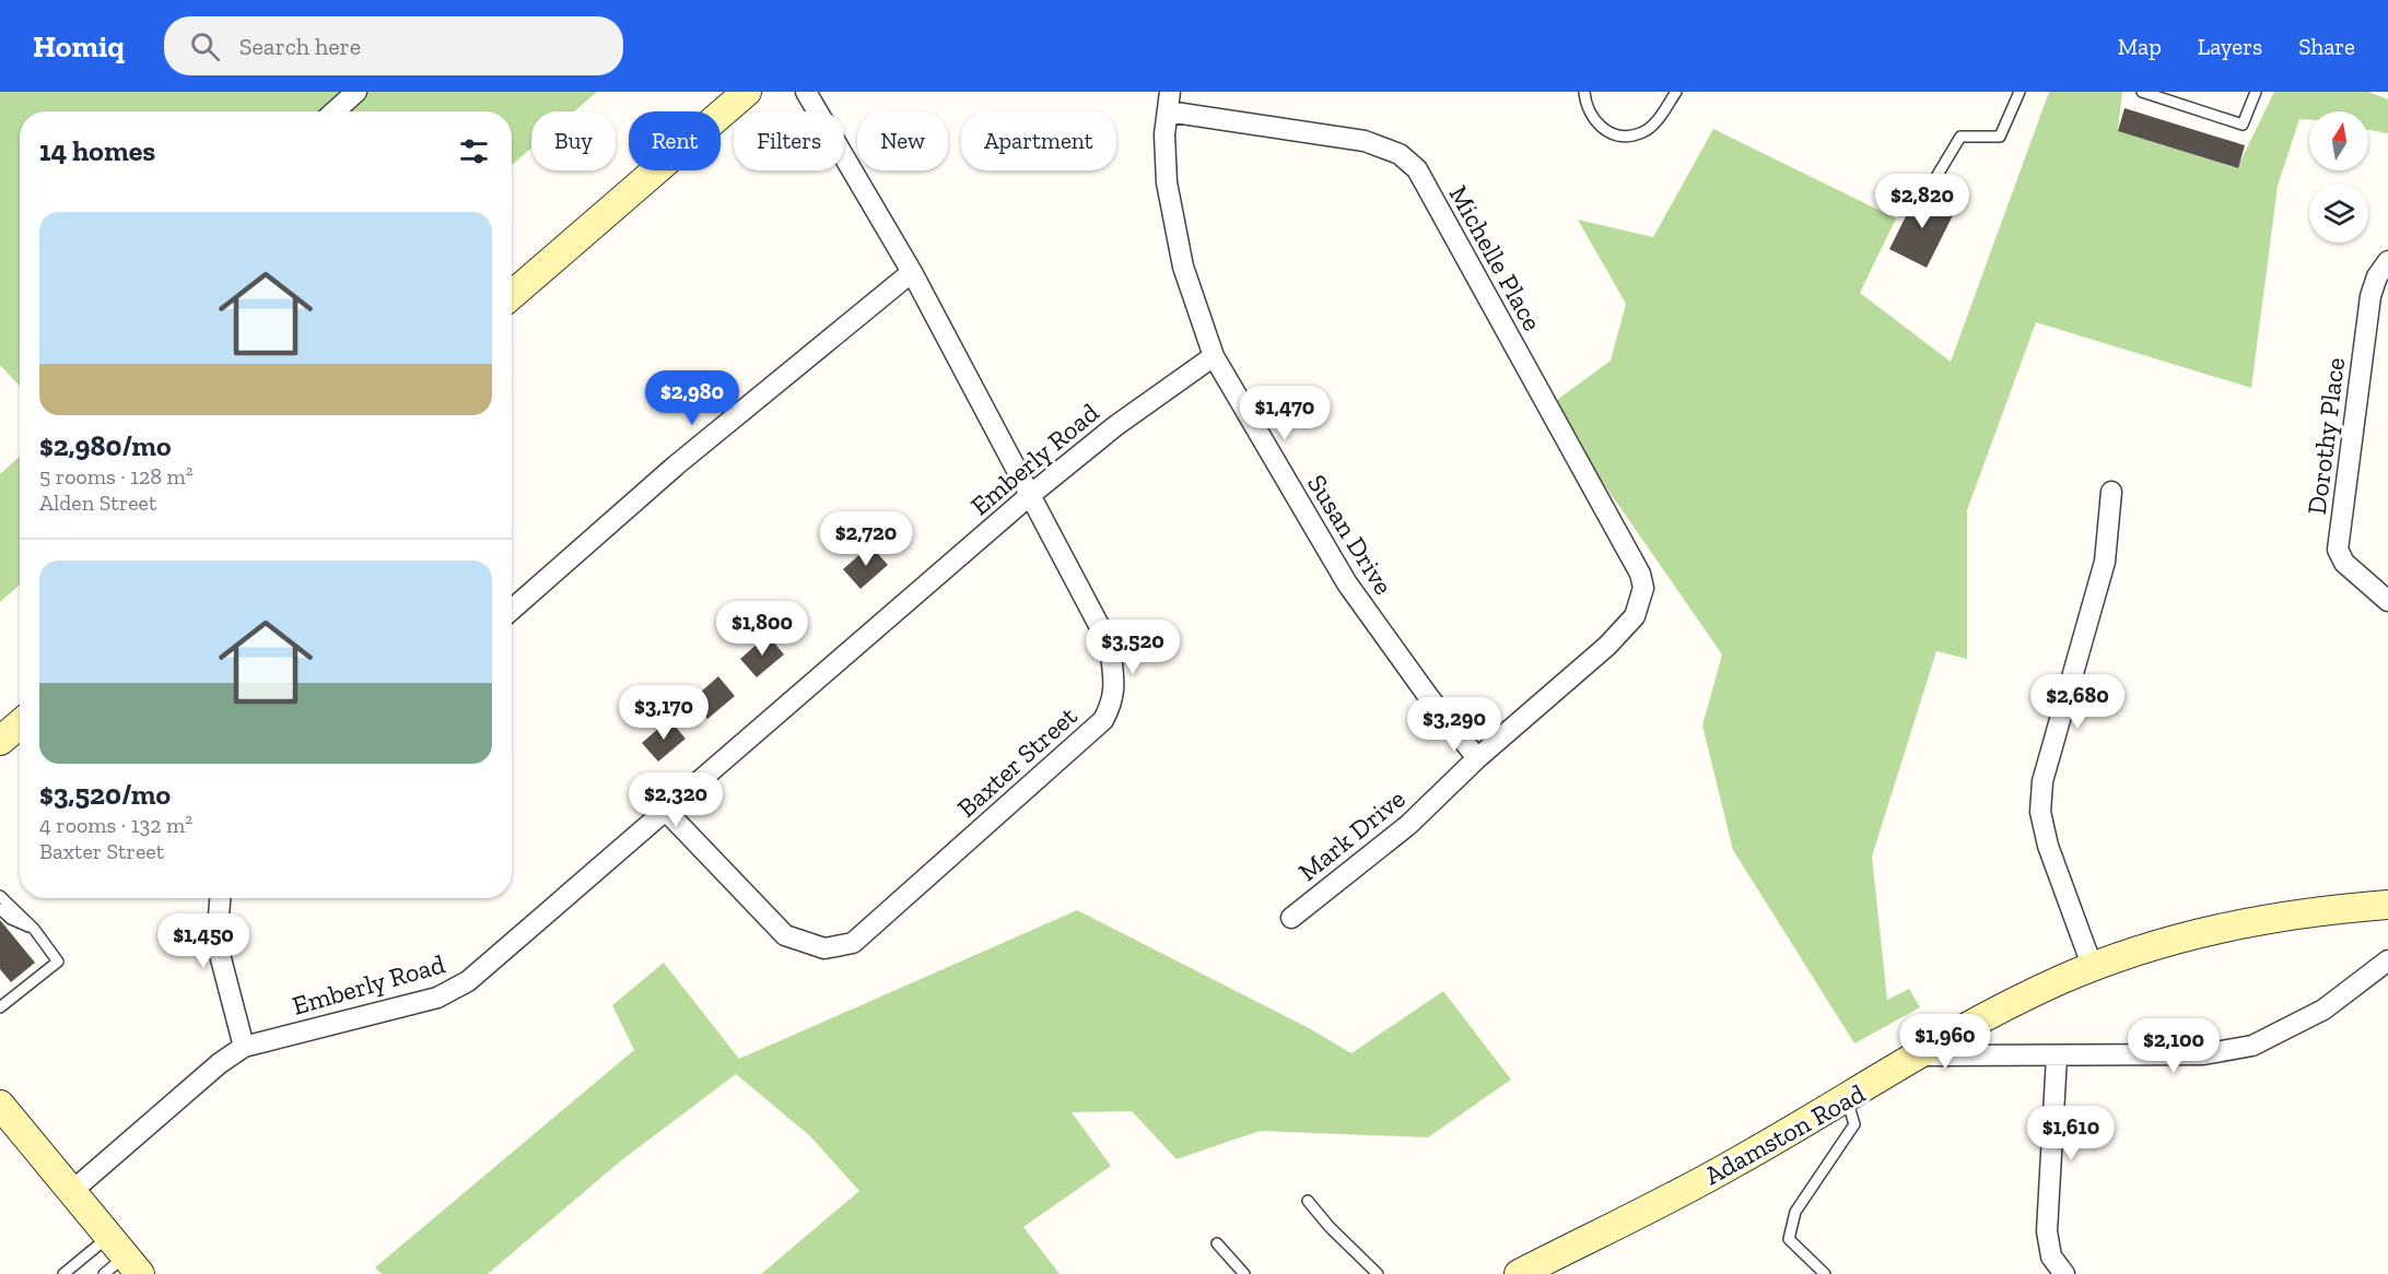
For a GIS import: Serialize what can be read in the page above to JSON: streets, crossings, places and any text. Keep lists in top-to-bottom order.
{
  "streets": {
    "street": [
      "Michelle Place",
      "Dorothy Place",
      "Emberly Road",
      "Susan Drive",
      "Baxter Street",
      "Mark Drive",
      "Adamston Road"
    ]
  },
  "crossings": [
    ["Michelle Place", "Susan Drive"],
    ["Michelle Place", "Mark Drive"],
    ["Emberly Road", "Susan Drive"],
    ["Emberly Road", "Baxter Street"],
    ["Susan Drive", "Mark Drive"]
  ],
  "north": "top",
  "page": {
    "header": "Homiq",
    "search": "Search here",
    "nav": ["Map", "Layers", "Share"],
    "chip": [
      "Buy",
      "Rent",
      "Filters",
      "New",
      "Apartment"
    ],
    "heading": "14 homes",
    "price": [
      "$2,820",
      "$2,980",
      "$1,470",
      "$2,720",
      "$1,800",
      "$3,520",
      "$2,680",
      "$3,170",
      "$3,290",
      "$2,320",
      "$1,450",
      "$1,960",
      "$2,100",
      "$1,610"
    ],
    "list": [
      {
        "name": "$2,980/mo",
        "note": "5 rooms · 128 m² · Alden Street"
      },
      {
        "name": "$3,520/mo",
        "note": "4 rooms · 132 m² · Baxter Street"
      }
    ]
  }
}
